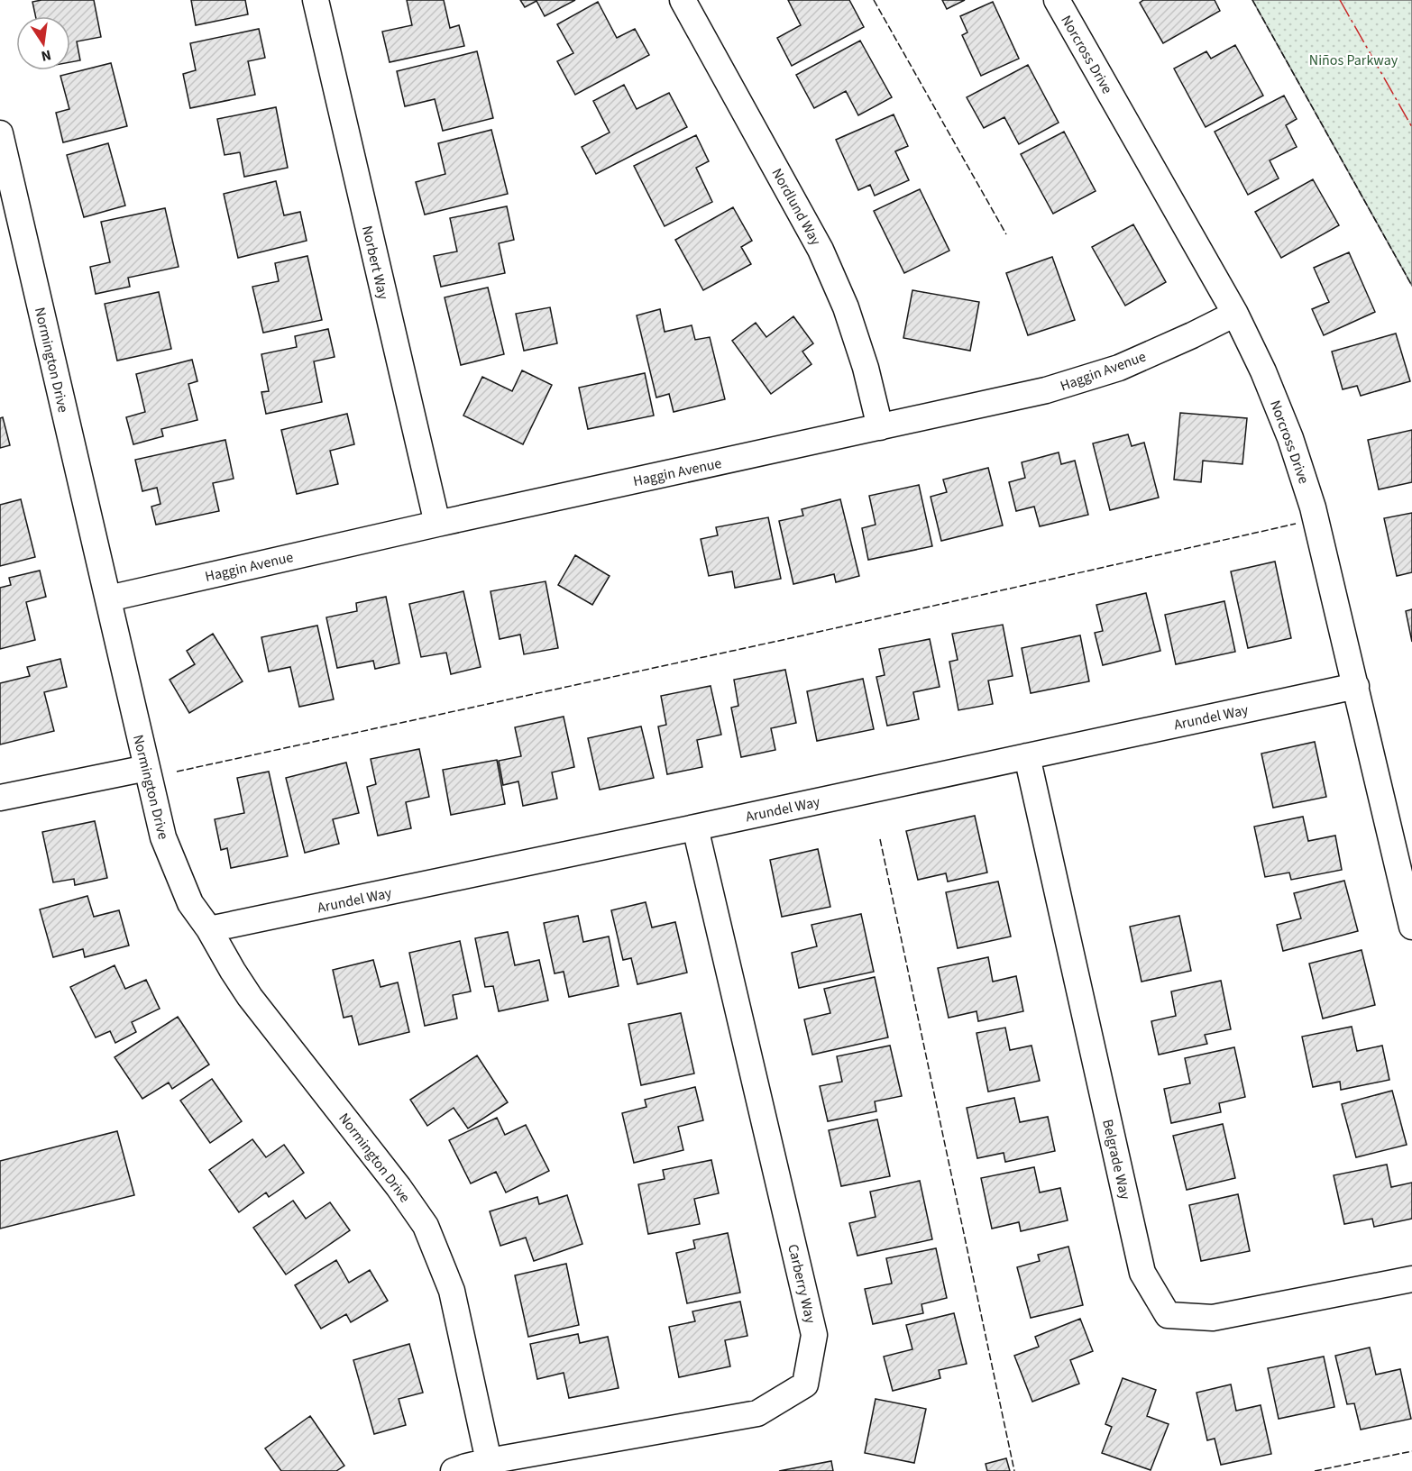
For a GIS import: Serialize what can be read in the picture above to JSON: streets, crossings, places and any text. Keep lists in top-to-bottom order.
{
  "streets": {
    "street": [
      "Norcross Drive",
      "Nordlund Way",
      "Norbert Way",
      "Normington Drive",
      "Haggin Avenue",
      "Arundel Way",
      "Belgrade Way",
      "Carberry Way"
    ]
  },
  "crossings": [
    ["Norcross Drive", "Haggin Avenue"],
    ["Norcross Drive", "Arundel Way"],
    ["Nordlund Way", "Haggin Avenue"],
    ["Norbert Way", "Haggin Avenue"],
    ["Normington Drive", "Haggin Avenue"],
    ["Normington Drive", "Arundel Way"],
    ["Normington Drive", "Carberry Way"],
    ["Arundel Way", "Belgrade Way"],
    ["Arundel Way", "Carberry Way"]
  ],
  "parks": ["Niños Parkway"],
  "north": "bottom"
}
